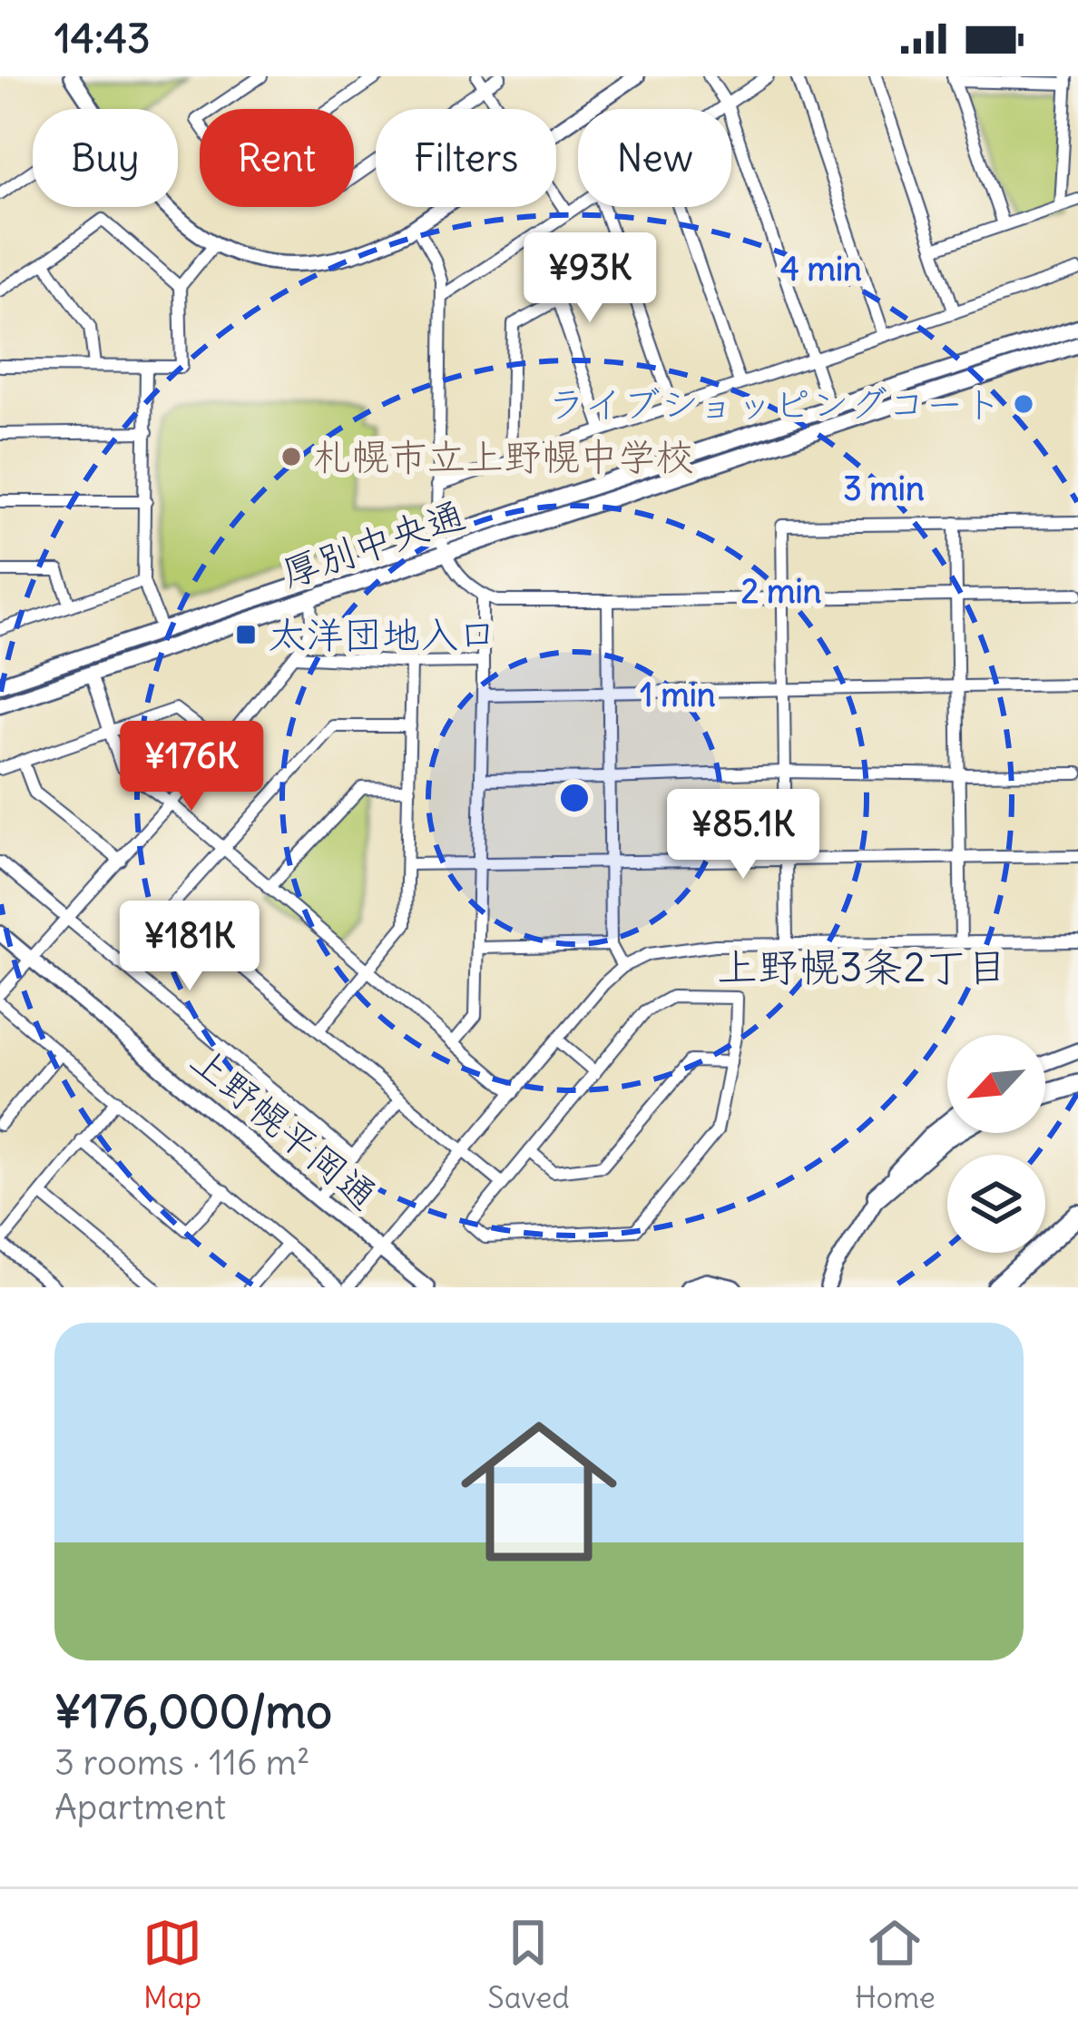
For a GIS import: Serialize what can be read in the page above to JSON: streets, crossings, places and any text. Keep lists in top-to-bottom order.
{
  "streets": {
    "main road": ["厚別中央通"],
    "street": ["上野幌平岡通"]
  },
  "districts": ["上野幌3条2丁目"],
  "places": {
    "other": ["ライブショッピングコート", "札幌市立上野幌中学校"],
    "transit": ["太洋団地入口"]
  },
  "north": "bottom left",
  "page": {
    "status": "14:43",
    "chip": [
      "Buy",
      "Rent",
      "Filters",
      "New"
    ],
    "price": [
      "¥93K",
      "¥176K",
      "¥85.1K",
      "¥181K"
    ],
    "list": [
      {
        "name": "¥176,000/mo",
        "note": "3 rooms · 116 m² · Apartment"
      }
    ],
    "tabs": ["Map", "Saved", "Home"]
  },
  "rings": [
    "4 min",
    "3 min",
    "2 min",
    "1 min"
  ]
}
